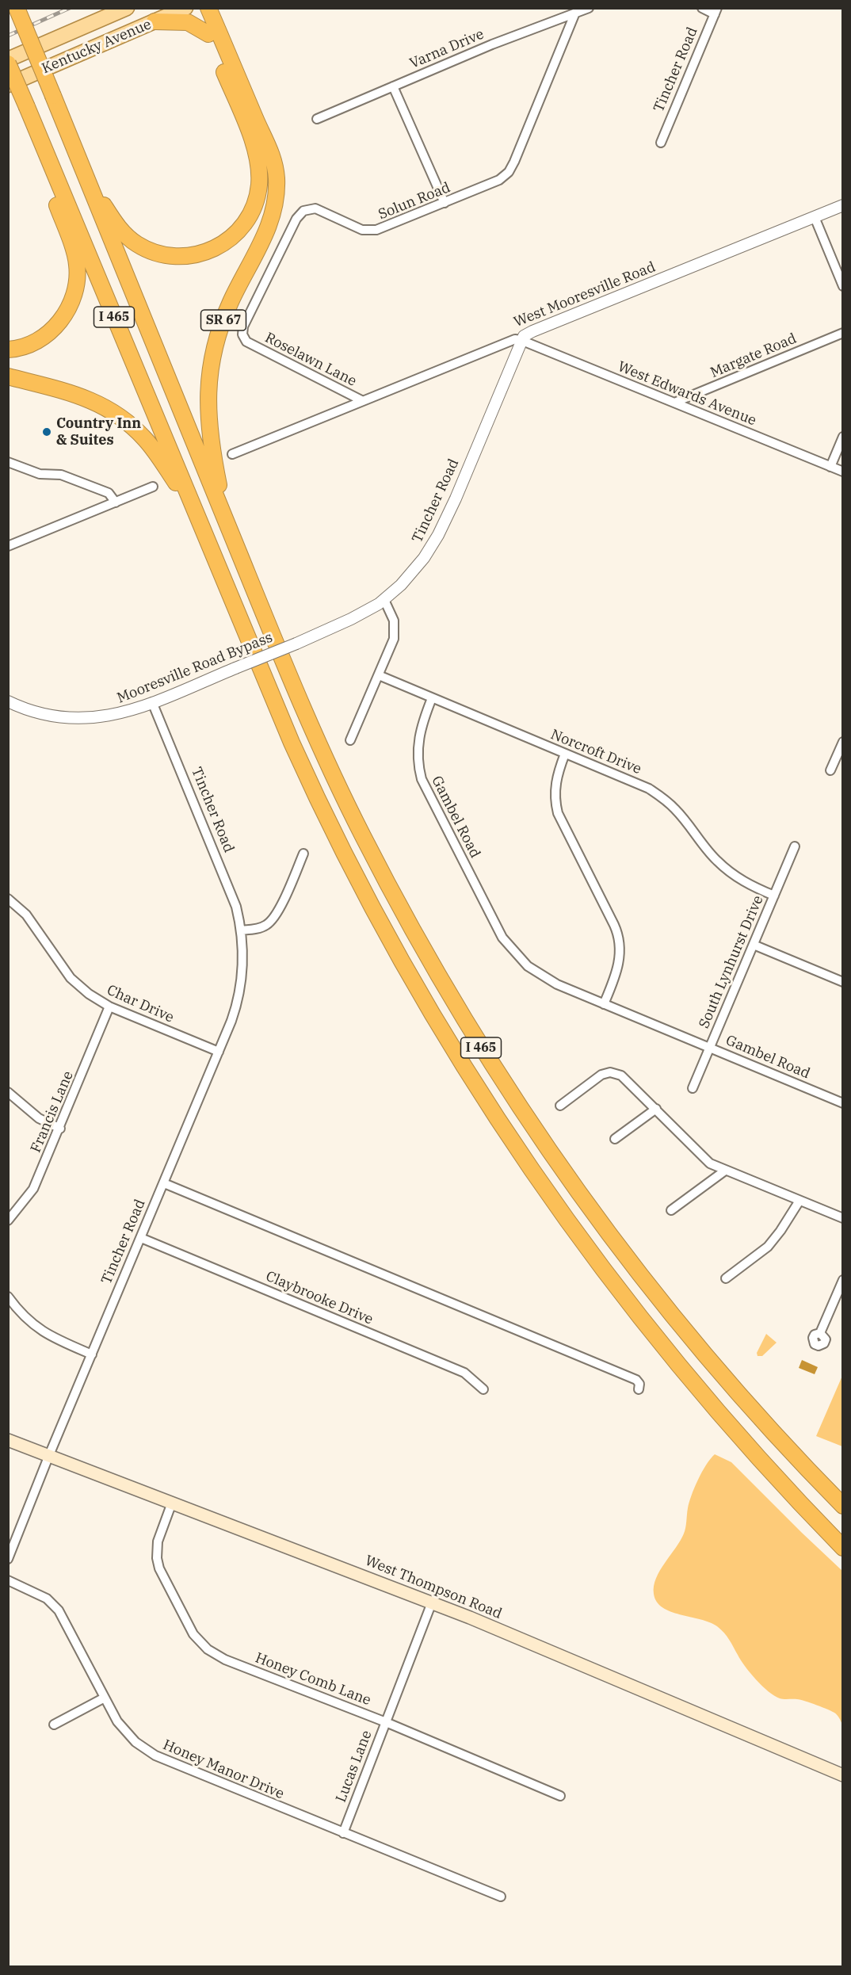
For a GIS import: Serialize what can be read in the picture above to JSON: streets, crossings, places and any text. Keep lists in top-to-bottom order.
{
  "streets": {
    "highway": ["I 465", "SR 67"],
    "main road": ["Kentucky Avenue", "West Thompson Road"],
    "street": [
      "Varna Drive",
      "Tincher Road",
      "Solun Road",
      "West Mooresville Road",
      "Margate Road",
      "Roselawn Lane",
      "West Edwards Avenue",
      "Mooresville Road Bypass",
      "Norcroft Drive",
      "Gambel Road",
      "South Lynhurst Drive",
      "Char Drive",
      "Francis Lane",
      "Claybrooke Drive",
      "Honey Comb Lane",
      "Lucas Lane",
      "Honey Manor Drive"
    ]
  },
  "crossings": [
    ["Varna Drive", "Solun Road"],
    ["Tincher Road", "West Mooresville Road"],
    ["Tincher Road", "West Edwards Avenue"],
    ["Tincher Road", "Mooresville Road Bypass"],
    ["Tincher Road", "Char Drive"],
    ["Tincher Road", "Claybrooke Drive"],
    ["Tincher Road", "West Thompson Road"],
    ["Solun Road", "Roselawn Lane"],
    ["West Mooresville Road", "Roselawn Lane"],
    ["West Mooresville Road", "West Edwards Avenue"],
    ["I 465", "SR 67"],
    ["Margate Road", "West Edwards Avenue"],
    ["Norcroft Drive", "Gambel Road"],
    ["Norcroft Drive", "South Lynhurst Drive"],
    ["Gambel Road", "South Lynhurst Drive"],
    ["Char Drive", "Francis Lane"],
    ["West Thompson Road", "Honey Comb Lane"],
    ["West Thompson Road", "Lucas Lane"],
    ["Honey Comb Lane", "Lucas Lane"],
    ["Lucas Lane", "Honey Manor Drive"]
  ],
  "places": ["Country Inn & Suites"]
}
